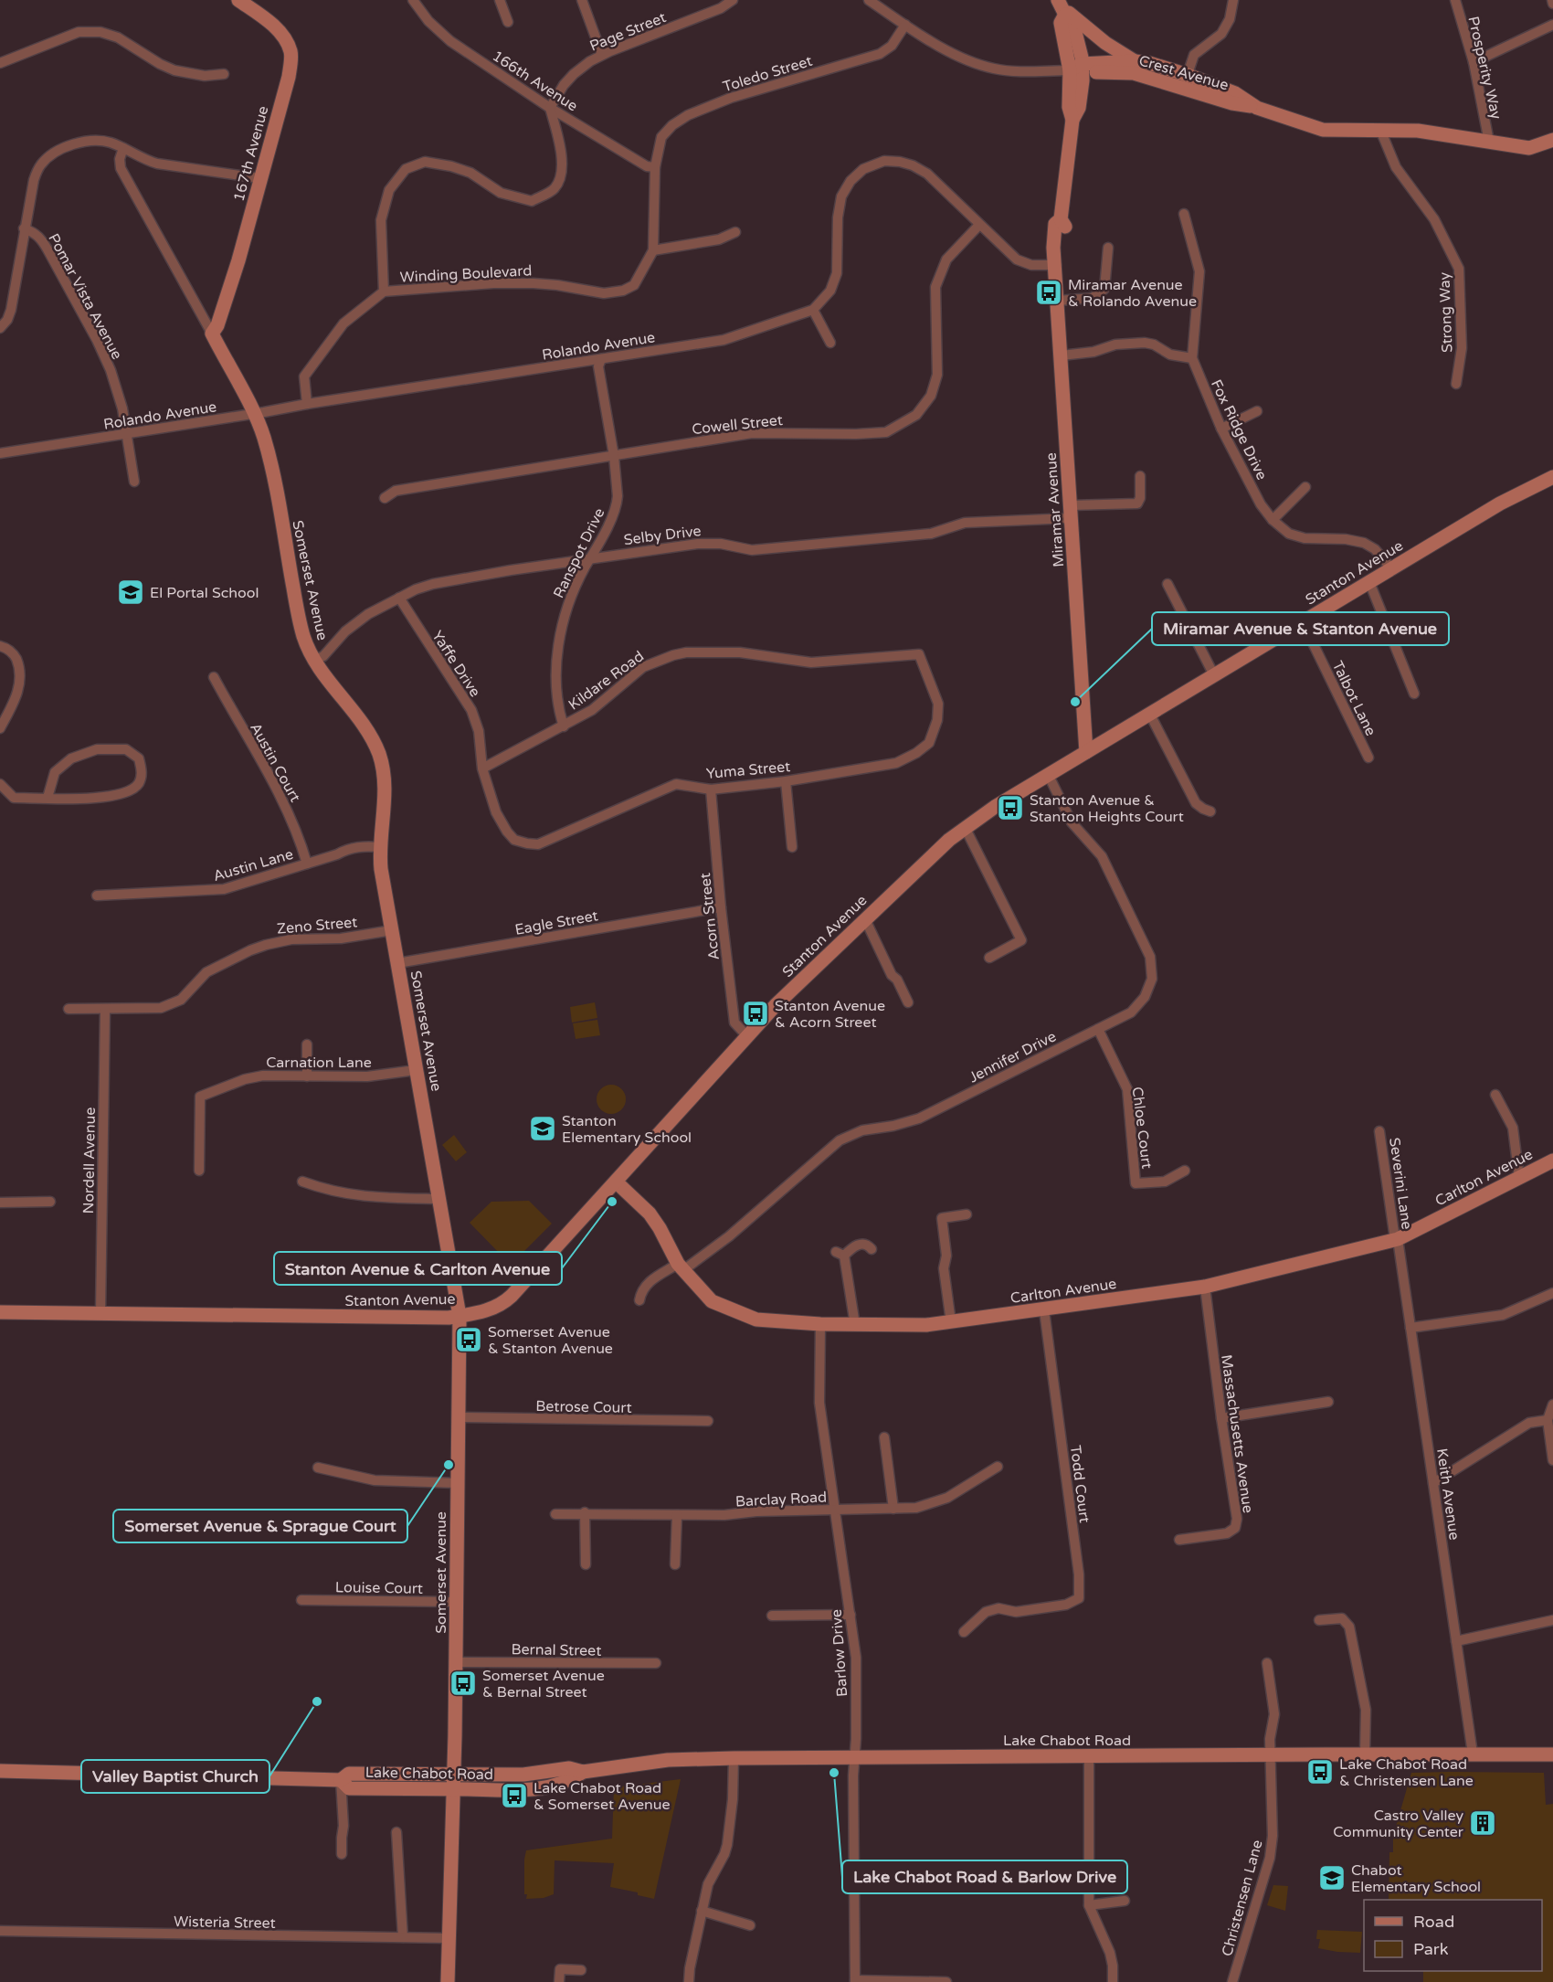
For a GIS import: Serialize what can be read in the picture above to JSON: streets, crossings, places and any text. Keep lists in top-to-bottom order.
{
  "streets": {
    "street": [
      "Page Street",
      "Prosperity Way",
      "Crest Avenue",
      "Toledo Street",
      "166th Avenue",
      "167th Avenue",
      "Winding Boulevard",
      "Pomar Vista Avenue",
      "Strong Way",
      "Rolando Avenue",
      "Cowell Street",
      "Fox Ridge Drive",
      "Miramar Avenue",
      "Selby Drive",
      "Ranspot Drive",
      "Stanton Avenue",
      "Somerset Avenue",
      "Yaffe Drive",
      "Kildare Road",
      "Talbot Lane",
      "Austin Court",
      "Yuma Street",
      "Austin Lane",
      "Acorn Street",
      "Eagle Street",
      "Zeno Street",
      "Jennifer Drive",
      "Carnation Lane",
      "Chloe Court",
      "Nordell Avenue",
      "Carlton Avenue",
      "Severini Lane",
      "Betrose Court",
      "Massachusetts Avenue",
      "Todd Court",
      "Keith Avenue",
      "Barclay Road",
      "Louise Court",
      "Bernal Street",
      "Barlow Drive",
      "Lake Chabot Road",
      "Christensen Lane",
      "Wisteria Street"
    ]
  },
  "crossings": [
    ["Page Street", "166th Avenue"],
    ["Prosperity Way", "Crest Avenue"],
    ["Crest Avenue", "Strong Way"],
    ["Crest Avenue", "Miramar Avenue"],
    ["Toledo Street", "166th Avenue"],
    ["Toledo Street", "Winding Boulevard"],
    ["166th Avenue", "Winding Boulevard"],
    ["167th Avenue", "Somerset Avenue"],
    ["Winding Boulevard", "Rolando Avenue"],
    ["Pomar Vista Avenue", "Rolando Avenue"],
    ["Rolando Avenue", "Ranspot Drive"],
    ["Rolando Avenue", "Somerset Avenue"],
    ["Cowell Street", "Ranspot Drive"],
    ["Fox Ridge Drive", "Stanton Avenue"],
    ["Miramar Avenue", "Selby Drive"],
    ["Miramar Avenue", "Stanton Avenue"],
    ["Selby Drive", "Ranspot Drive"],
    ["Selby Drive", "Somerset Avenue"],
    ["Selby Drive", "Yaffe Drive"],
    ["Ranspot Drive", "Kildare Road"],
    ["Stanton Avenue", "Somerset Avenue"],
    ["Stanton Avenue", "Talbot Lane"],
    ["Stanton Avenue", "Acorn Street"],
    ["Stanton Avenue", "Jennifer Drive"],
    ["Stanton Avenue", "Nordell Avenue"],
    ["Stanton Avenue", "Carlton Avenue"],
    ["Somerset Avenue", "Austin Lane"],
    ["Somerset Avenue", "Eagle Street"],
    ["Somerset Avenue", "Zeno Street"],
    ["Somerset Avenue", "Carnation Lane"],
    ["Somerset Avenue", "Betrose Court"],
    ["Somerset Avenue", "Louise Court"],
    ["Somerset Avenue", "Bernal Street"],
    ["Somerset Avenue", "Lake Chabot Road"],
    ["Somerset Avenue", "Wisteria Street"],
    ["Yaffe Drive", "Kildare Road"],
    ["Yaffe Drive", "Yuma Street"],
    ["Kildare Road", "Yuma Street"],
    ["Austin Court", "Austin Lane"],
    ["Yuma Street", "Acorn Street"],
    ["Acorn Street", "Eagle Street"],
    ["Zeno Street", "Nordell Avenue"],
    ["Jennifer Drive", "Chloe Court"],
    ["Jennifer Drive", "Carlton Avenue"],
    ["Carlton Avenue", "Severini Lane"],
    ["Carlton Avenue", "Massachusetts Avenue"],
    ["Carlton Avenue", "Todd Court"],
    ["Carlton Avenue", "Keith Avenue"],
    ["Carlton Avenue", "Barlow Drive"],
    ["Severini Lane", "Keith Avenue"],
    ["Keith Avenue", "Lake Chabot Road"],
    ["Barclay Road", "Barlow Drive"],
    ["Barlow Drive", "Lake Chabot Road"],
    ["Lake Chabot Road", "Christensen Lane"]
  ],
  "places": {
    "bus stop": [
      "Miramar Avenue & Rolando Avenue",
      "Stanton Avenue & Stanton Heights Court",
      "Stanton Avenue & Acorn Street",
      "Somerset Avenue & Stanton Avenue",
      "Somerset Avenue & Bernal Street",
      "Lake Chabot Road & Christensen Lane",
      "Lake Chabot Road & Somerset Avenue"
    ],
    "school or university": ["El Portal School", "Stanton Elementary School", "Chabot Elementary School"],
    "other": [
      "Miramar Avenue & Stanton Avenue",
      "Stanton Avenue & Carlton Avenue",
      "Somerset Avenue & Sprague Court",
      "Valley Baptist Church",
      "Lake Chabot Road & Barlow Drive"
    ],
    "building": ["Castro Valley Community Center"]
  },
  "legend": ["Road", "Park"]
}
